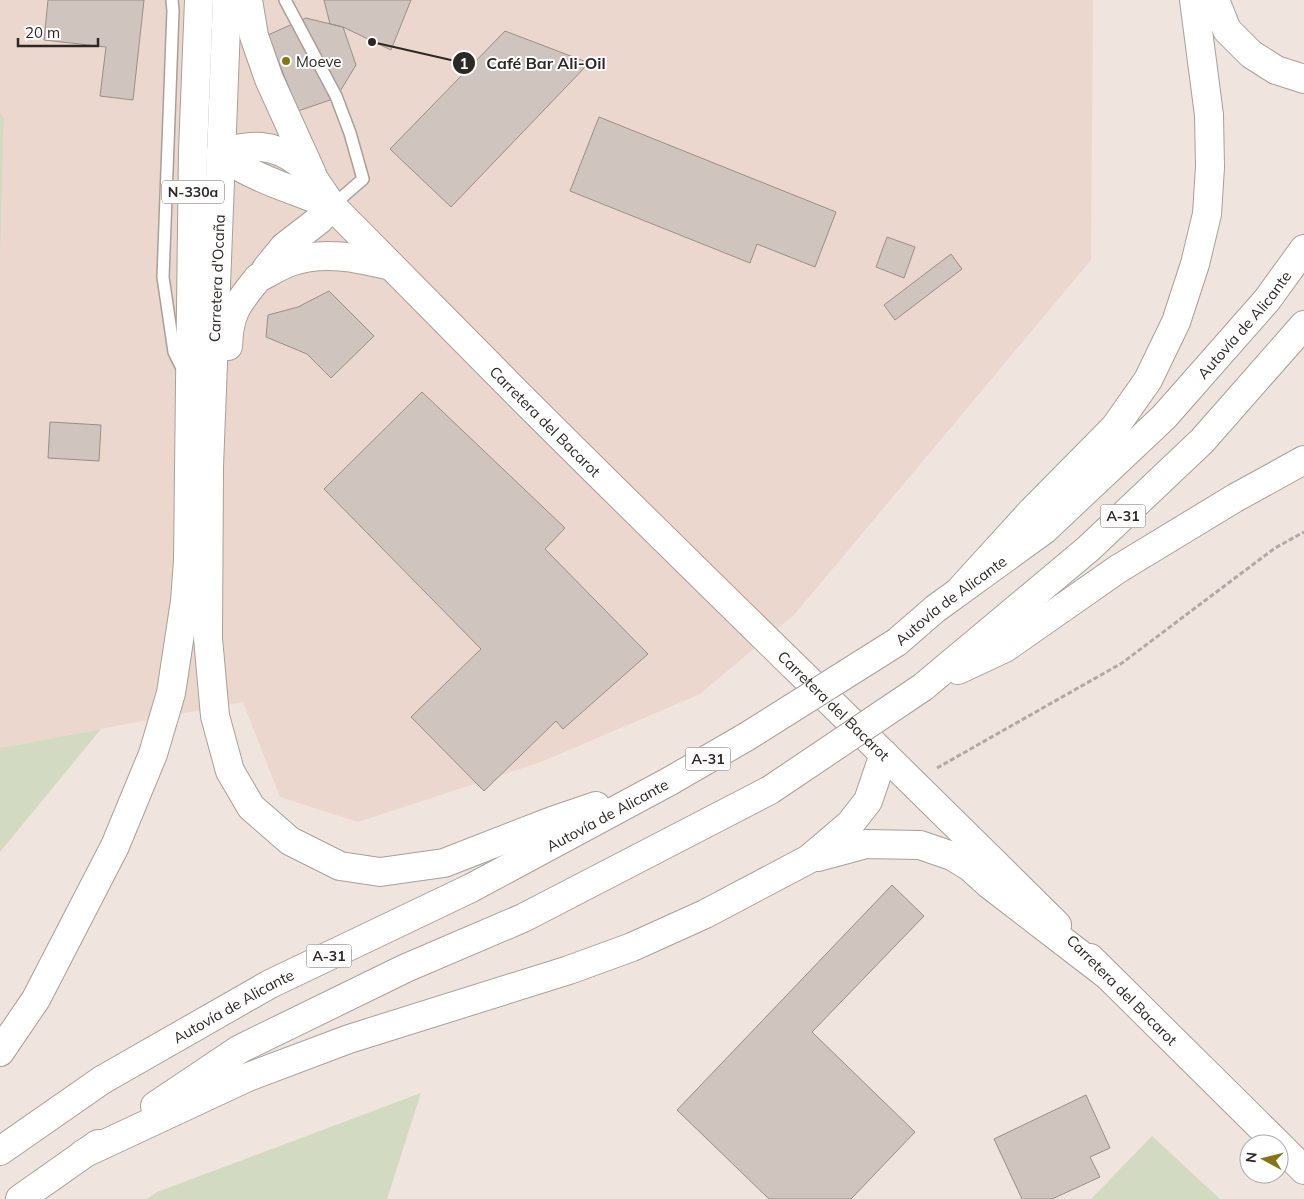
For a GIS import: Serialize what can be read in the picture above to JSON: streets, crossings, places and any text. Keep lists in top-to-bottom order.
{
  "streets": {
    "main road": [
      "N-330a",
      "Carretera d'Ocaña",
      "Autovía de Alicante",
      "Carretera del Bacarot",
      "A-31"
    ]
  },
  "crossings": [
    ["Carretera d'Ocaña", "Autovía de Alicante"],
    ["Carretera d'Ocaña", "Carretera del Bacarot"]
  ],
  "places": ["Café Bar Ali-Oil", "Moeve"],
  "scale_bar": "20 m",
  "north": "left"
}
